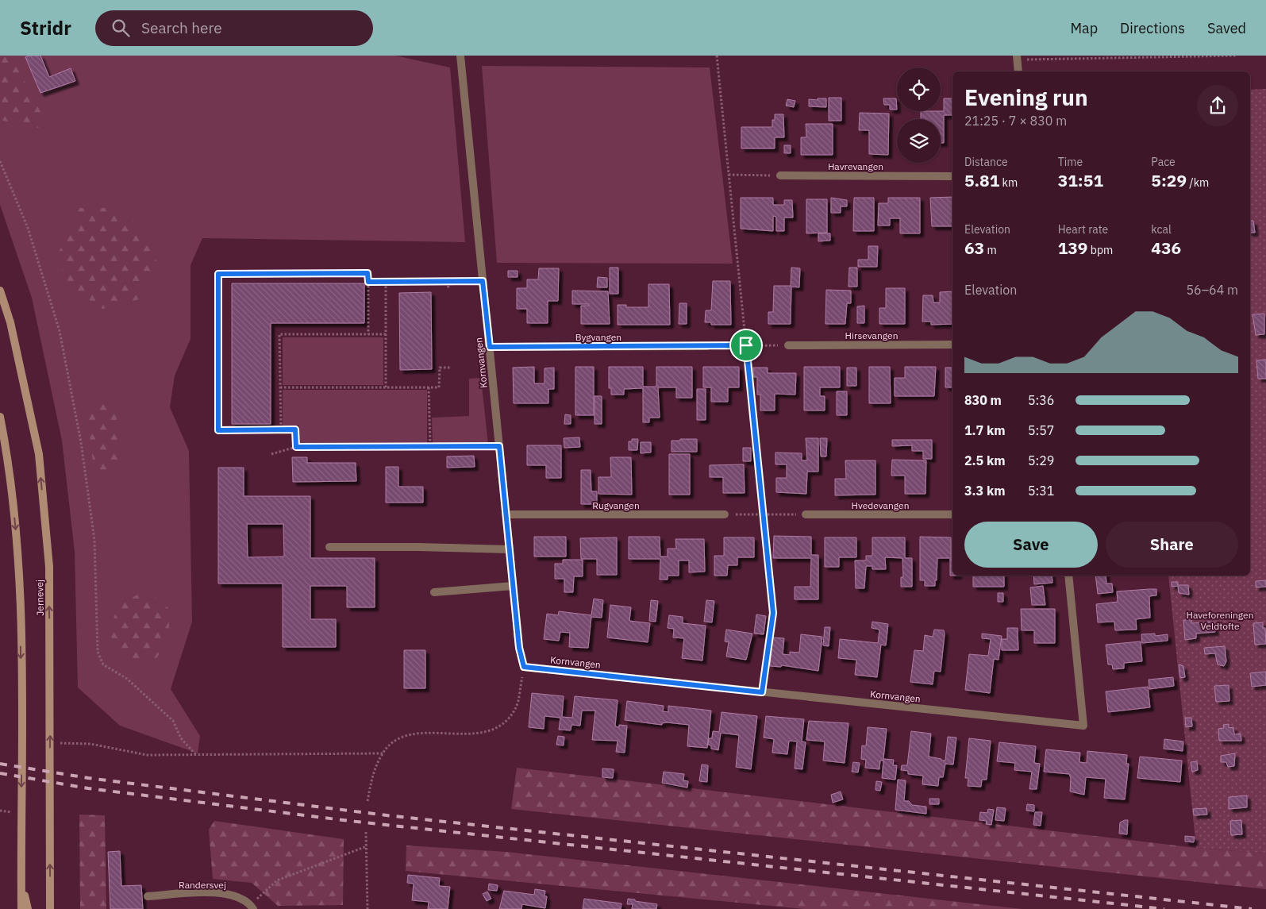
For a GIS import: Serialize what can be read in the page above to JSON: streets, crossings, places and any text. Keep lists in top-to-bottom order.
{
  "streets": {
    "main road": ["Jernevej"],
    "street": [
      "Havrevangen",
      "Hirsevangen",
      "Bygvangen",
      "Kornvangen",
      "Rugvangen",
      "Hvedevangen",
      "Randersvej"
    ]
  },
  "crossings": [
    ["Bygvangen", "Kornvangen"],
    ["Kornvangen", "Rugvangen"]
  ],
  "parks": ["Haveforeningen Veldtofte"],
  "page": {
    "header": "Stridr",
    "search": "Search here",
    "nav": ["Map", "Directions", "Saved"],
    "heading": ["Evening run", "21:25 · 7 × 830 m"],
    "stats": [
      ["Distance", "5.81 km"],
      ["Time", "31:51"],
      ["Pace", "5:29 /km"],
      ["Elevation", "63 m"],
      ["Heart rate", "139 bpm"],
      ["kcal", "436"]
    ],
    "chart": ["Elevation", "56–64 m"],
    "list": [
      {
        "name": "830 m",
        "note": "5:36"
      },
      {
        "name": "1.7 km",
        "note": "5:57"
      },
      {
        "name": "2.5 km",
        "note": "5:29"
      },
      {
        "name": "3.3 km",
        "note": "5:31"
      }
    ],
    "buttons": ["Save", "Share"]
  }
}
